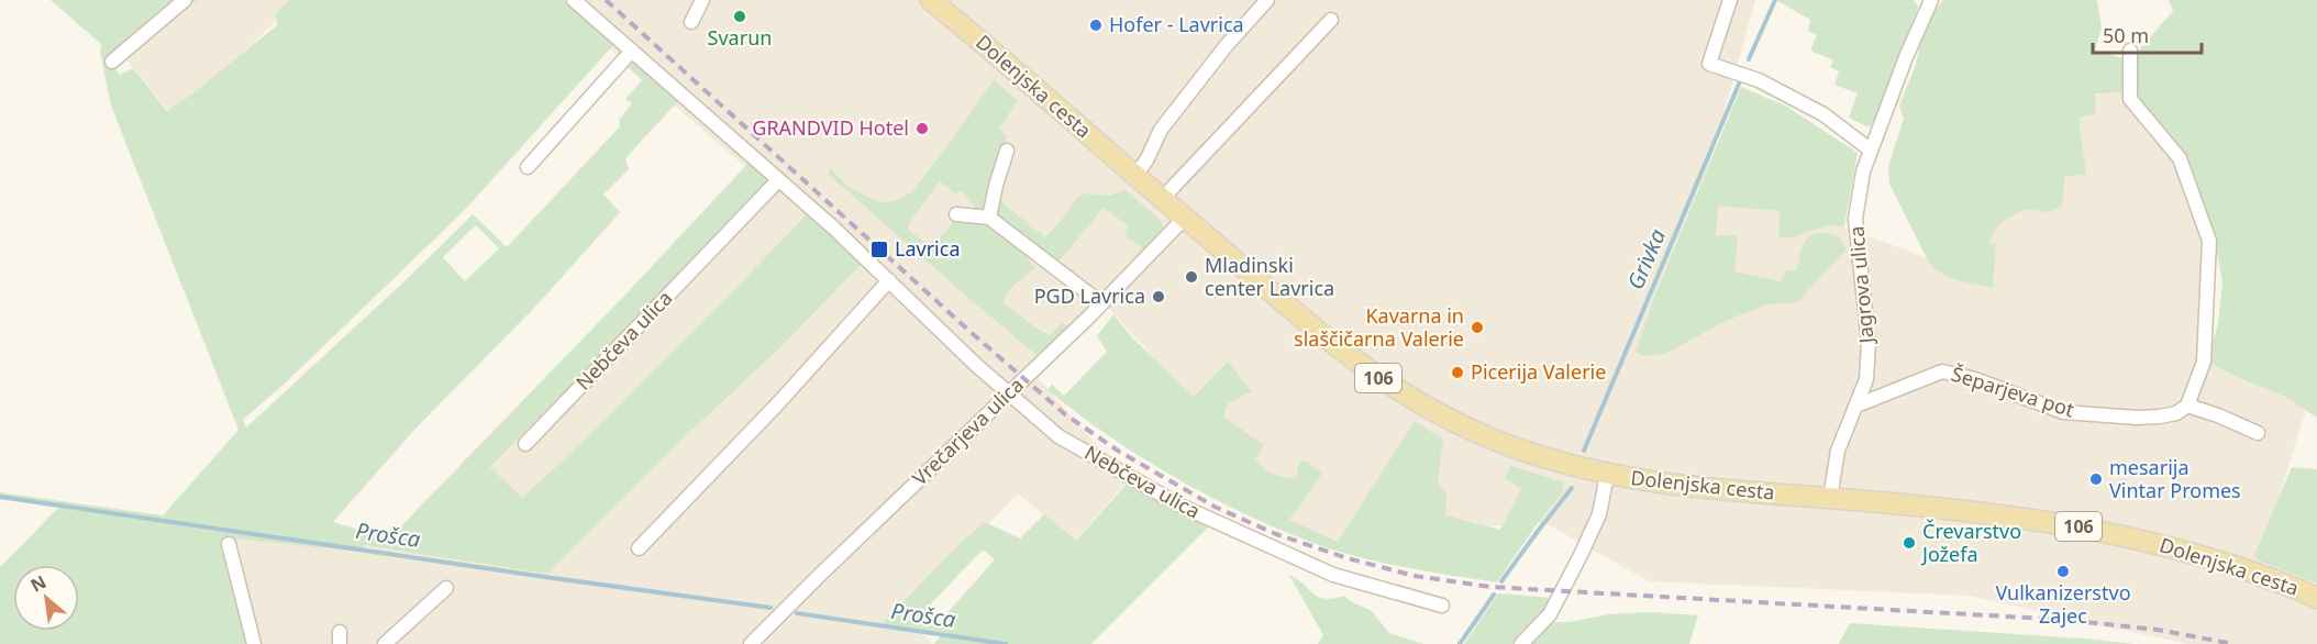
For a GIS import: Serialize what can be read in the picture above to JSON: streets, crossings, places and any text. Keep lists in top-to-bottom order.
{
  "streets": {
    "main road": ["Dolenjska cesta", "106"],
    "street": [
      "Jagrova ulica",
      "Nebčeva ulica",
      "Šeparjeva pot",
      "Vrečarjeva ulica"
    ]
  },
  "crossings": [
    ["Dolenjska cesta", "Jagrova ulica"],
    ["Dolenjska cesta", "Vrečarjeva ulica"],
    ["Jagrova ulica", "Šeparjeva pot"],
    ["Nebčeva ulica", "Vrečarjeva ulica"]
  ],
  "water": ["Grivka", "Prošca"],
  "places": {
    "other": [
      "Svarun",
      "Hofer - Lavrica",
      "GRANDVID Hotel",
      "Mladinski center Lavrica",
      "PGD Lavrica",
      "Kavarna in slaščičarna Valerie",
      "Picerija Valerie",
      "mesarija Vintar Promes",
      "Črevarstvo Jožefa",
      "Vulkanizerstvo Zajec"
    ],
    "transit": ["Lavrica"]
  },
  "scale_bar": "50 m",
  "north": "top left"
}
